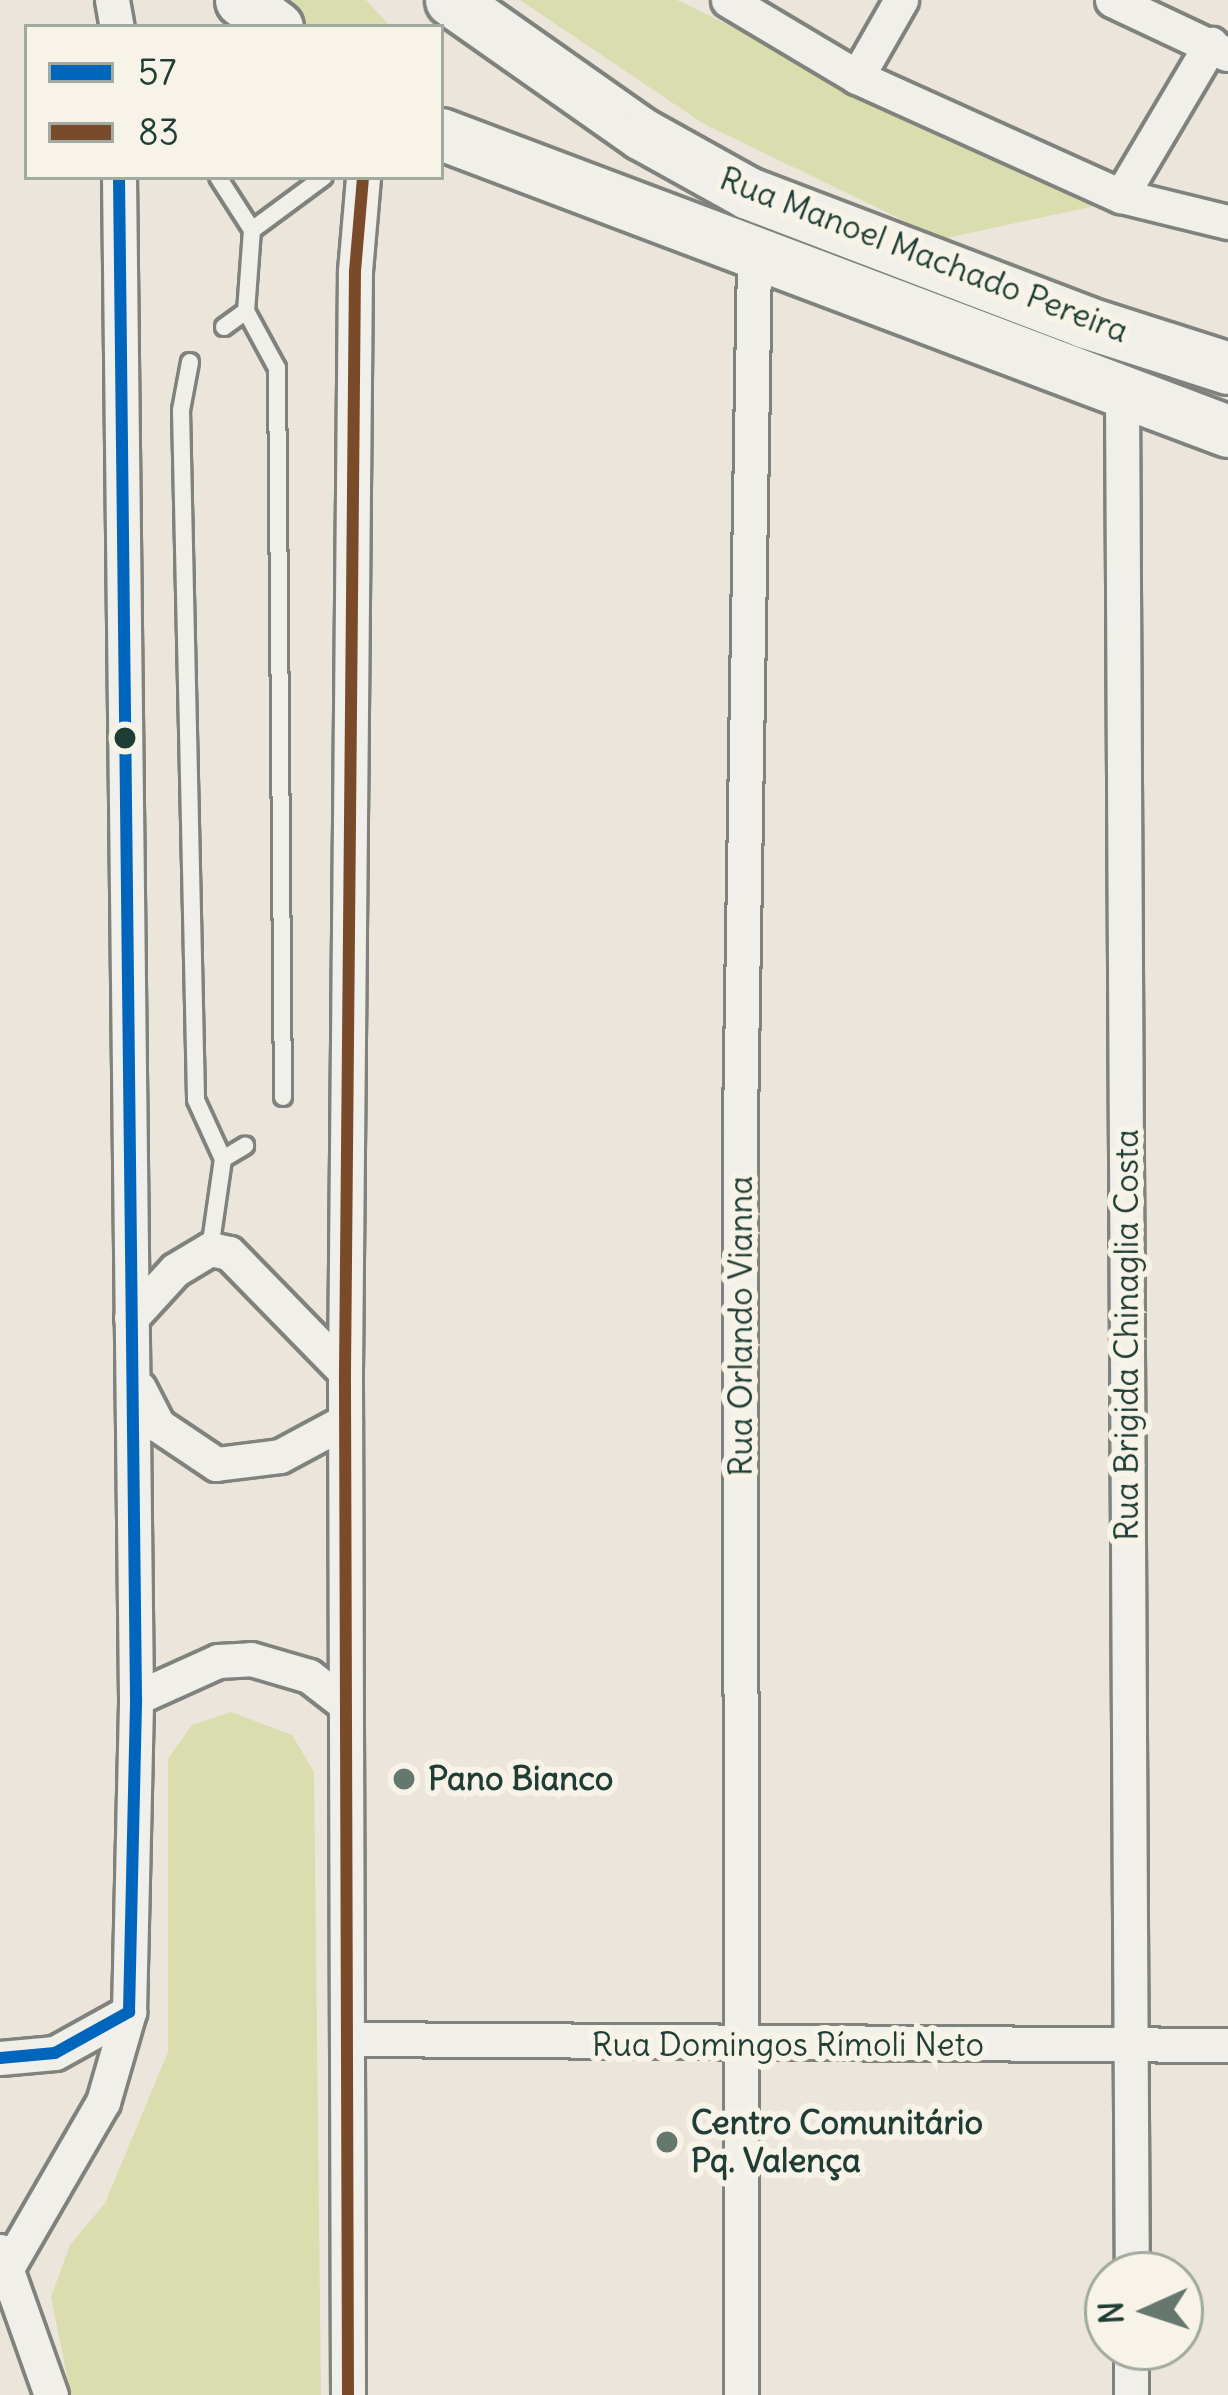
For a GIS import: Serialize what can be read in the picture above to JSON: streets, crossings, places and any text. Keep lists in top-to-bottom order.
{
  "streets": {
    "main road": ["Rua Manoel Machado Pereira"],
    "street": ["Rua Orlando Vianna", "Rua Brigida Chinaglia Costa", "Rua Domingos Rímoli Neto"]
  },
  "crossings": [
    ["Rua Manoel Machado Pereira", "Rua Orlando Vianna"],
    ["Rua Manoel Machado Pereira", "Rua Brigida Chinaglia Costa"],
    ["Rua Orlando Vianna", "Rua Domingos Rímoli Neto"],
    ["Rua Brigida Chinaglia Costa", "Rua Domingos Rímoli Neto"]
  ],
  "places": ["Pano Bianco", "Centro Comunitário Pq. Valença"],
  "lines": ["transit line 57", "transit line 83"],
  "legend": ["57", "83"],
  "north": "left"
}
